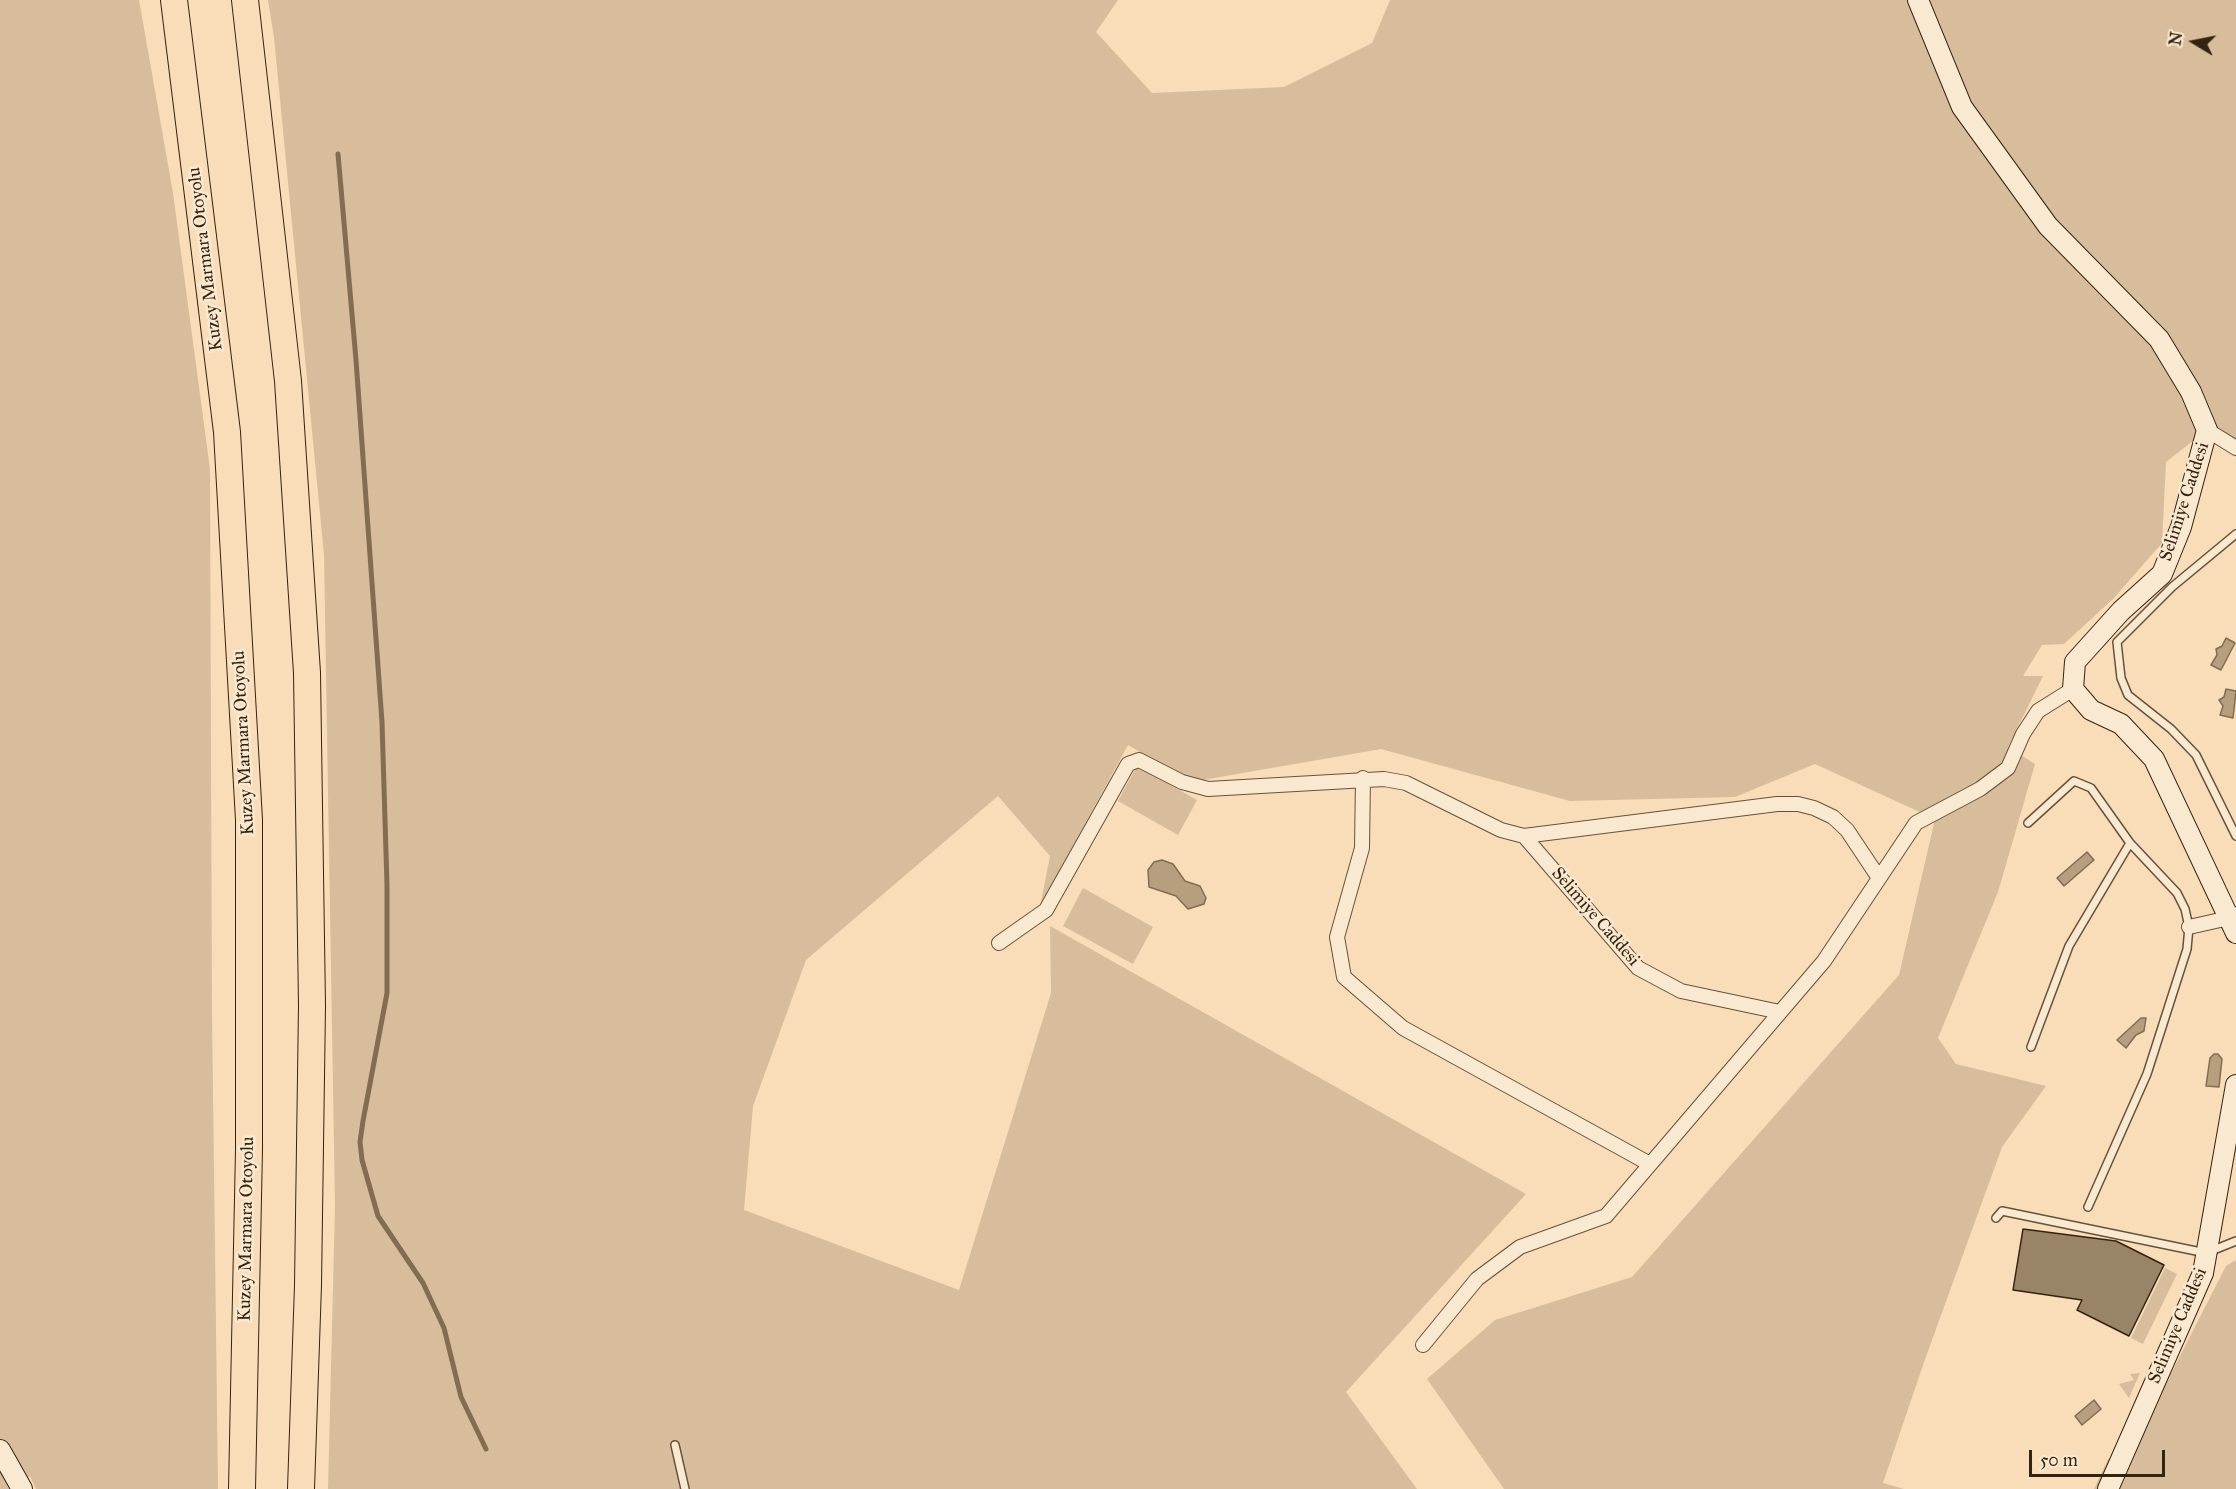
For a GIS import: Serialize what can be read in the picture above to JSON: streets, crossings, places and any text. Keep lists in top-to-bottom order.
{
  "streets": {
    "highway": ["Kuzey Marmara Otoyolu"],
    "street": ["Selimiye Caddesi"]
  },
  "scale_bar": "50 m",
  "north": "left"
}
